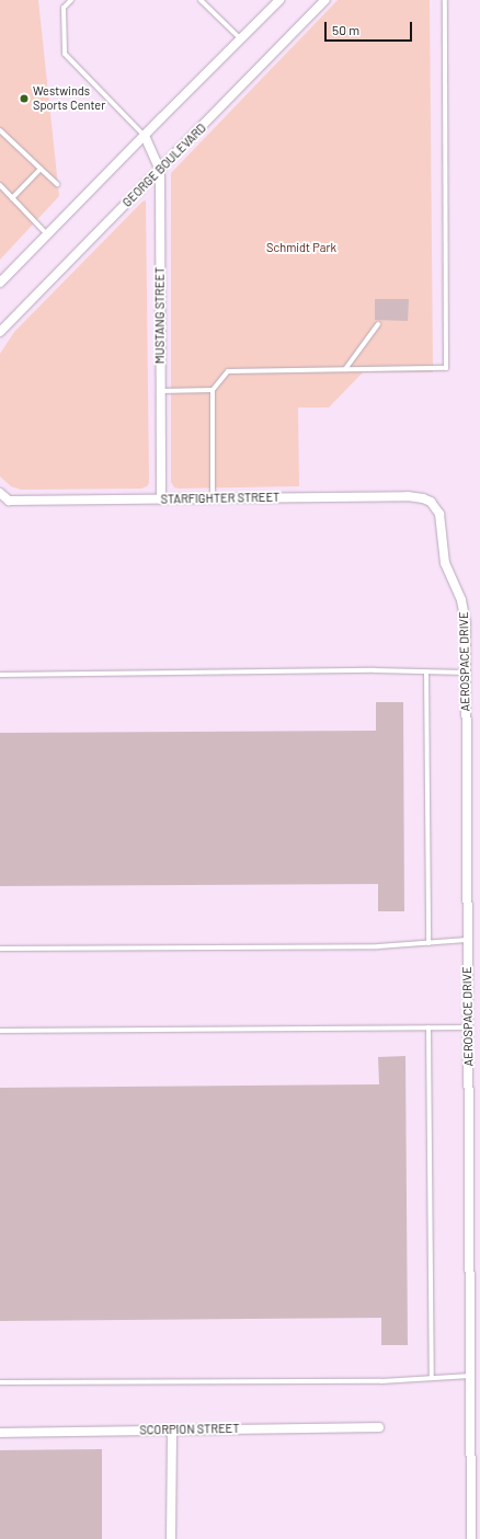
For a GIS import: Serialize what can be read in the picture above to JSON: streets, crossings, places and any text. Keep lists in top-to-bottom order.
{
  "streets": {
    "street": [
      "GEORGE BOULEVARD",
      "MUSTANG STREET",
      "STARFIGHTER STREET",
      "AEROSPACE DRIVE",
      "SCORPION STREET"
    ]
  },
  "crossings": [
    ["GEORGE BOULEVARD", "MUSTANG STREET"],
    ["MUSTANG STREET", "STARFIGHTER STREET"],
    ["STARFIGHTER STREET", "AEROSPACE DRIVE"]
  ],
  "parks": ["Schmidt Park"],
  "places": ["Westwinds Sports Center"],
  "scale_bar": "50 m"
}
